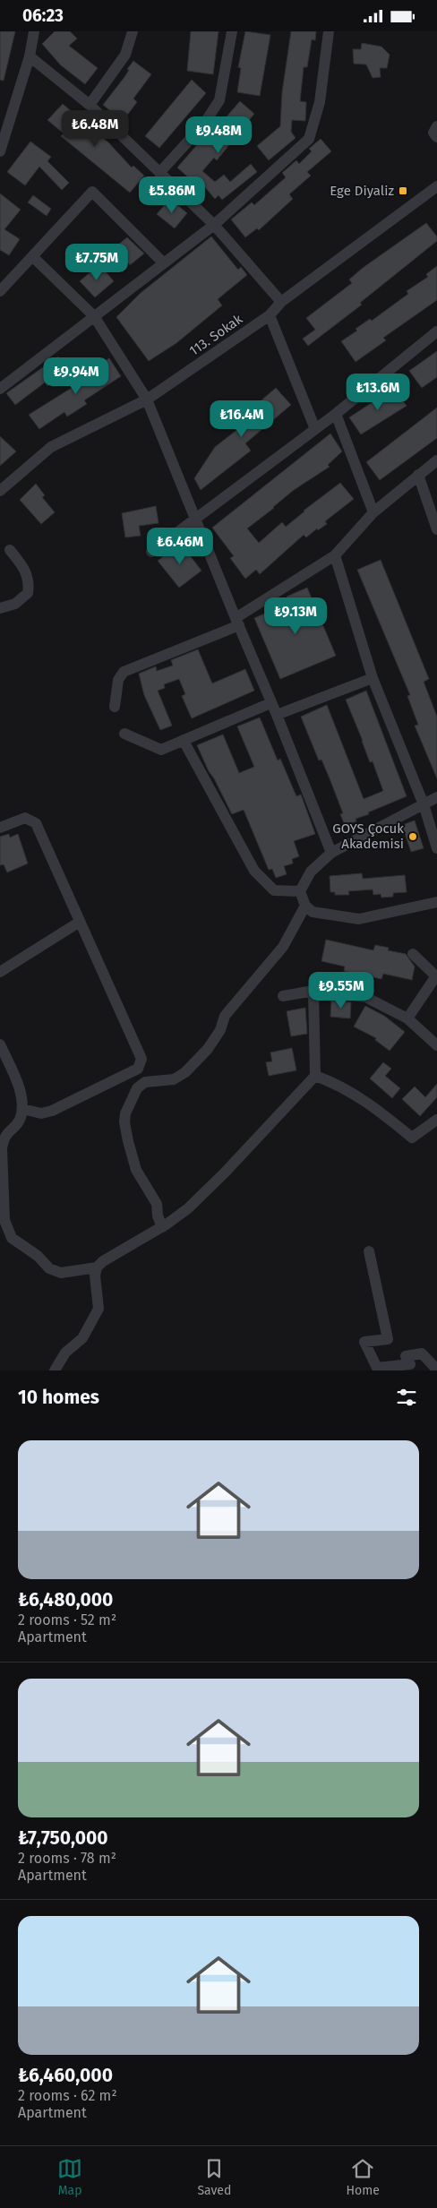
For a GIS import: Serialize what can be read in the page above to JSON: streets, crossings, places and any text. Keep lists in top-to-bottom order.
{
  "streets": {
    "street": ["113. Sokak"]
  },
  "places": {
    "transit": ["Ege Diyaliz"],
    "other": ["GOYS Çocuk Akademisi"]
  },
  "page": {
    "status": "06:23",
    "price": [
      "₺6.48M",
      "₺9.48M",
      "₺5.86M",
      "₺7.75M",
      "₺9.94M",
      "₺13.6M",
      "₺16.4M",
      "₺6.46M",
      "₺9.13M",
      "₺9.55M"
    ],
    "heading": "10 homes",
    "list": [
      {
        "name": "₺6,480,000",
        "note": "2 rooms · 52 m² · Apartment"
      },
      {
        "name": "₺7,750,000",
        "note": "2 rooms · 78 m² · Apartment"
      },
      {
        "name": "₺6,460,000",
        "note": "2 rooms · 62 m² · Apartment"
      }
    ],
    "tabs": ["Map", "Saved", "Home"]
  }
}
